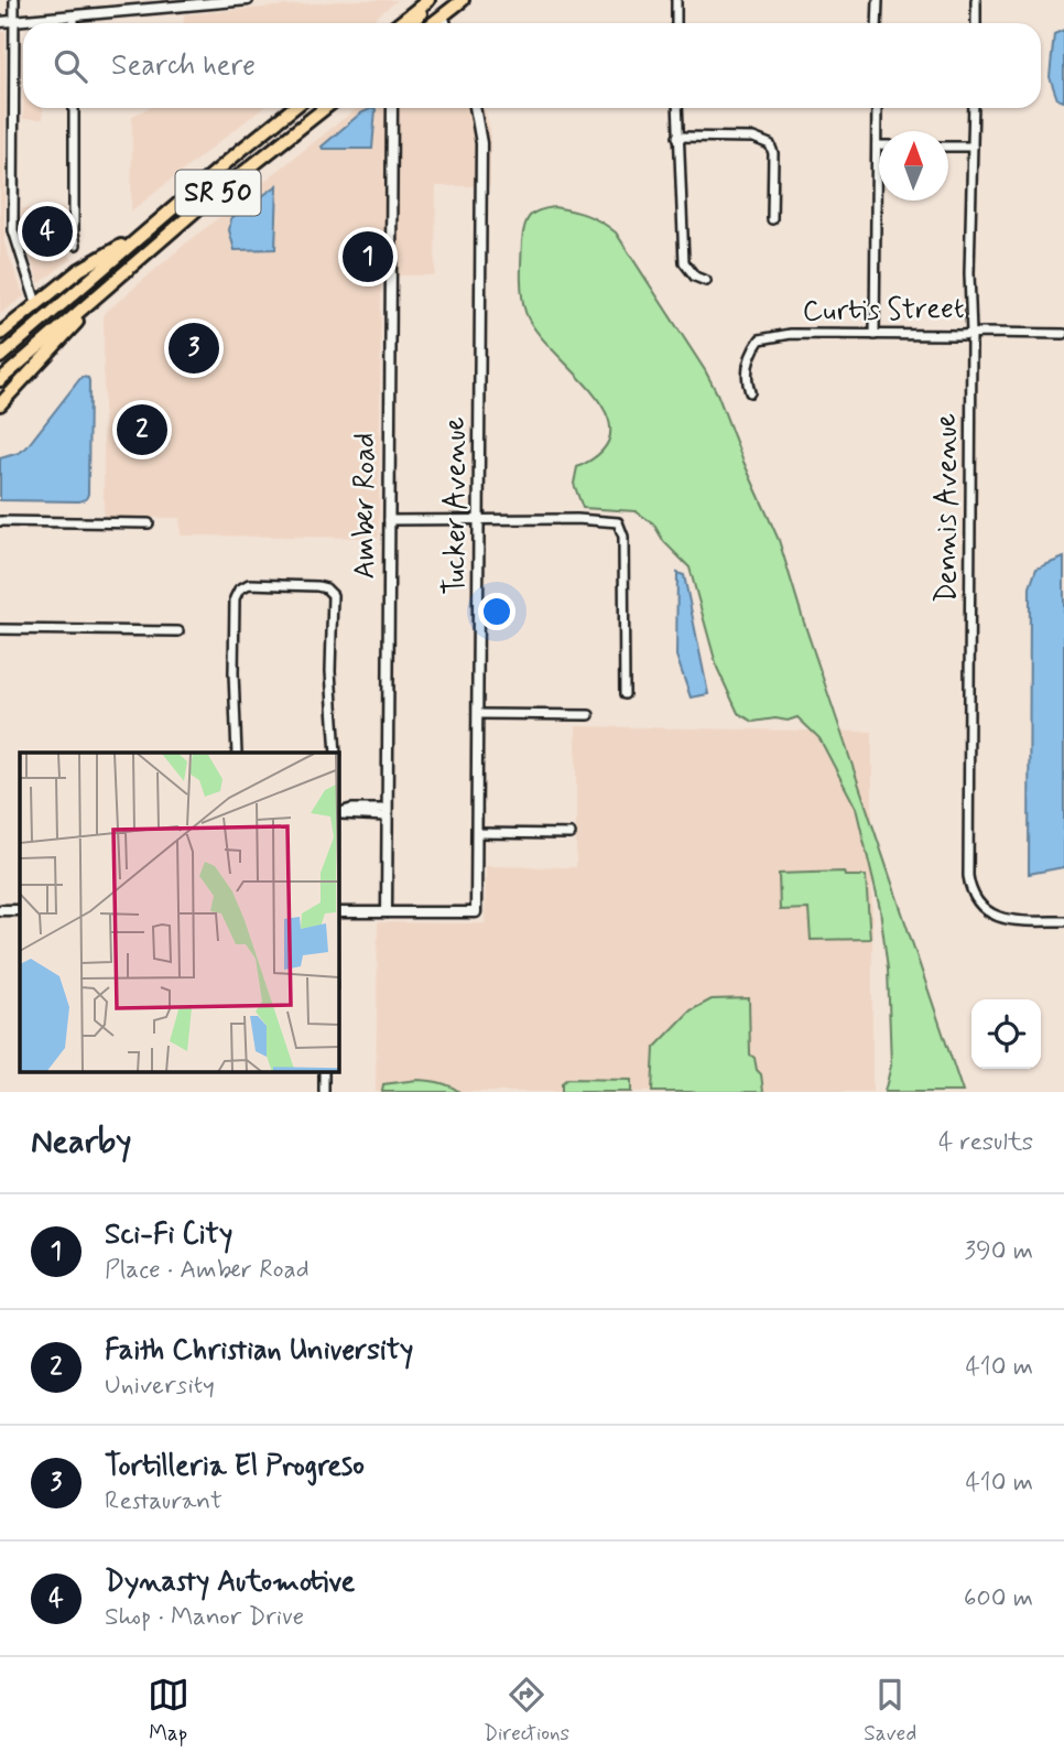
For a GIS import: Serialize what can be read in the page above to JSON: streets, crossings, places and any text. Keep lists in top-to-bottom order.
{
  "streets": {
    "highway": ["SR 50"],
    "street": [
      "Curtis Street",
      "Amber Road",
      "Tucker Avenue",
      "Dennis Avenue"
    ]
  },
  "crossings": [
    ["Curtis Street", "Dennis Avenue"],
    ["Amber Road", "Tucker Avenue"]
  ],
  "north": "top",
  "page": {
    "search": "Search here",
    "pins": [
      "4",
      "1",
      "3",
      "2"
    ],
    "heading": ["Nearby", "4 results"],
    "list": [
      {
        "mark": "1",
        "name": "Sci-Fi City",
        "note": "Place · Amber Road",
        "value": "390 m"
      },
      {
        "mark": "2",
        "name": "Faith Christian University",
        "note": "University",
        "value": "410 m"
      },
      {
        "mark": "3",
        "name": "Tortilleria El Progreso",
        "note": "Restaurant",
        "value": "410 m"
      },
      {
        "mark": "4",
        "name": "Dynasty Automotive",
        "note": "Shop · Manor Drive",
        "value": "600 m"
      }
    ],
    "nav": ["Map", "Directions", "Saved"]
  }
}
